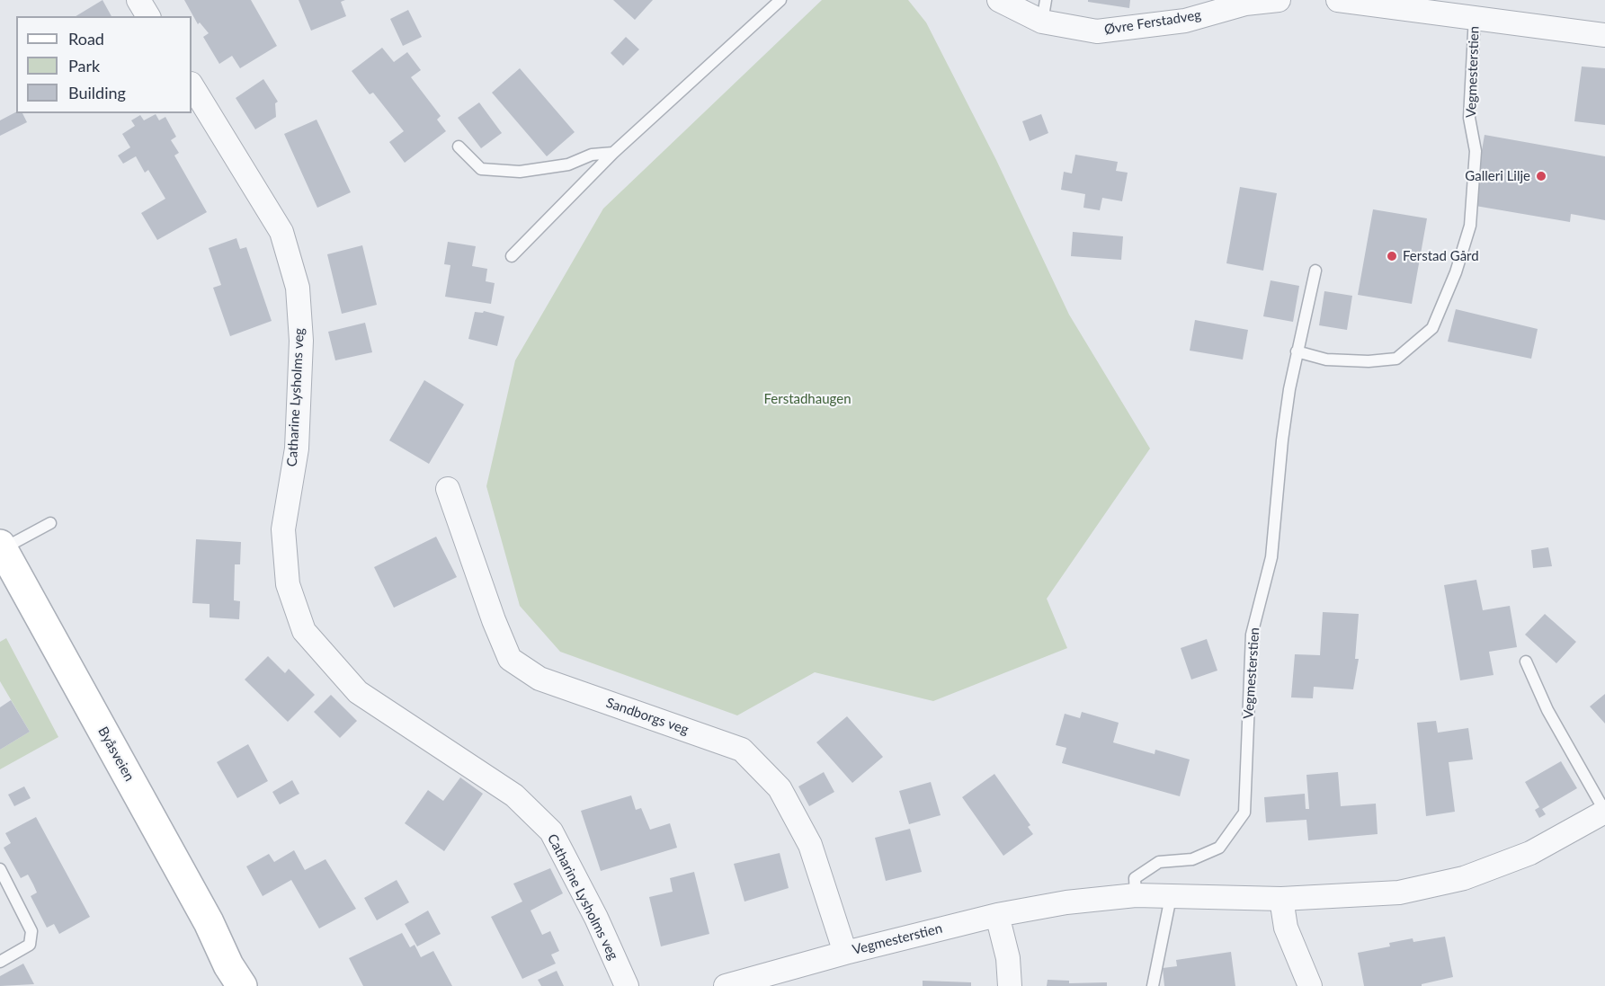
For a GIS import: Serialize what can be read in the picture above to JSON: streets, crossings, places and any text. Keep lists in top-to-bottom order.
{
  "streets": {
    "main road": ["Byåsveien"],
    "street": [
      "Øvre Ferstadveg",
      "Vegmesterstien",
      "Catharine Lysholms veg",
      "Sandborgs veg"
    ]
  },
  "crossings": [
    ["Vegmesterstien", "Sandborgs veg"]
  ],
  "parks": ["Ferstadhaugen"],
  "places": ["Galleri Lilje", "Ferstad Gård"],
  "legend": ["Road", "Park", "Building"]
}
